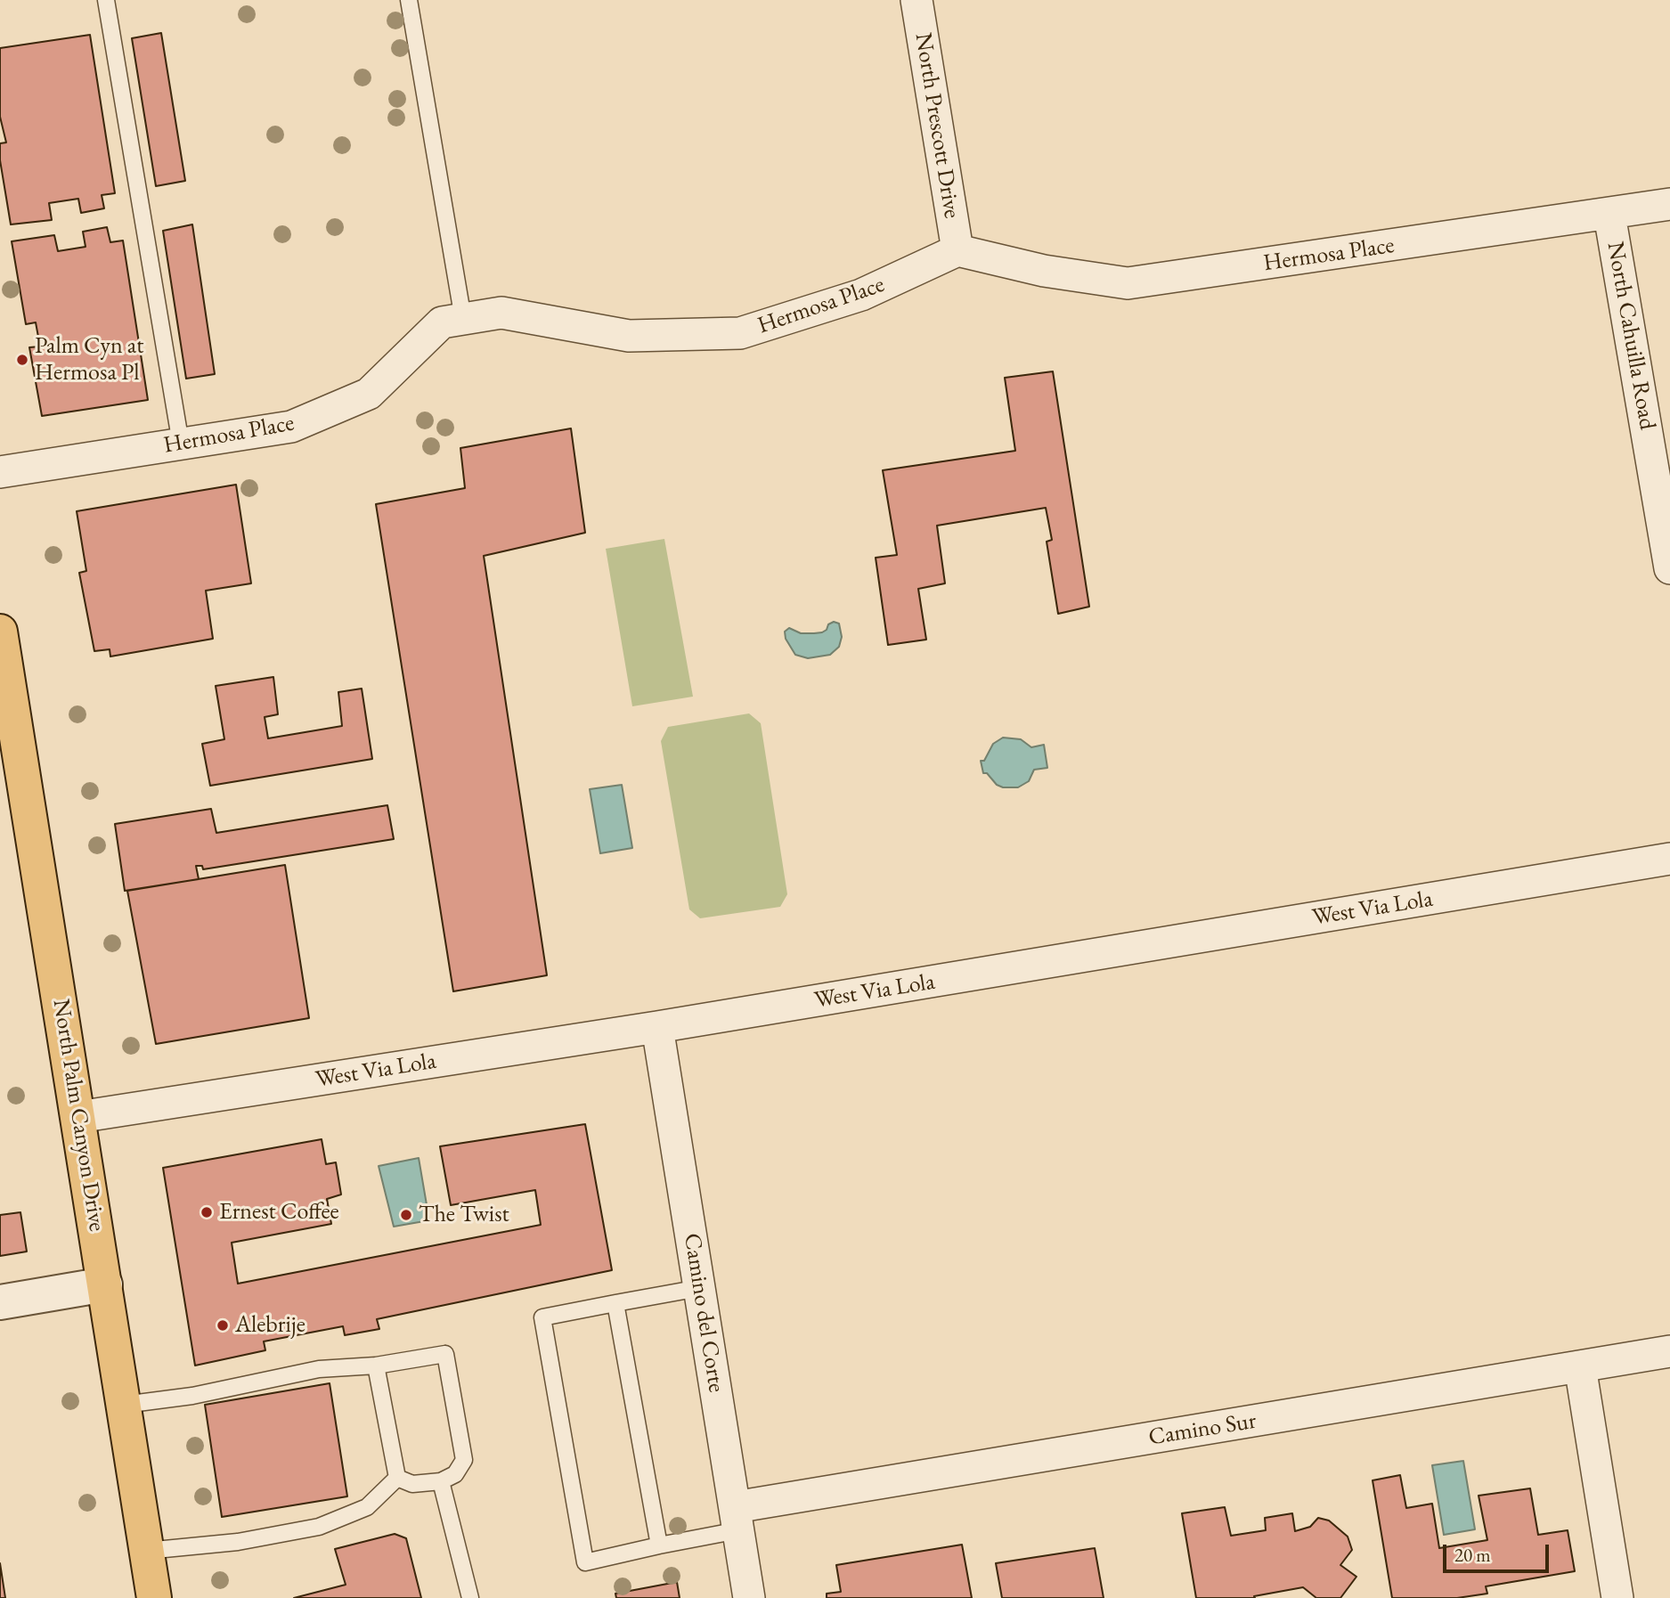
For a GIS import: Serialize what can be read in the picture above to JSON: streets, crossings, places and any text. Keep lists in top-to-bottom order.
{
  "streets": {
    "main road": ["North Palm Canyon Drive"],
    "street": [
      "North Prescott Drive",
      "Hermosa Place",
      "North Cahuilla Road",
      "West Via Lola",
      "Camino del Corte",
      "Camino Sur"
    ]
  },
  "crossings": [
    ["North Prescott Drive", "Hermosa Place"],
    ["Hermosa Place", "North Cahuilla Road"],
    ["West Via Lola", "North Palm Canyon Drive"],
    ["West Via Lola", "Camino del Corte"],
    ["Camino del Corte", "Camino Sur"]
  ],
  "places": [
    "Palm Cyn at Hermosa Pl",
    "Ernest Coffee",
    "The Twist",
    "Alebrije"
  ],
  "scale_bar": "20 m"
}
